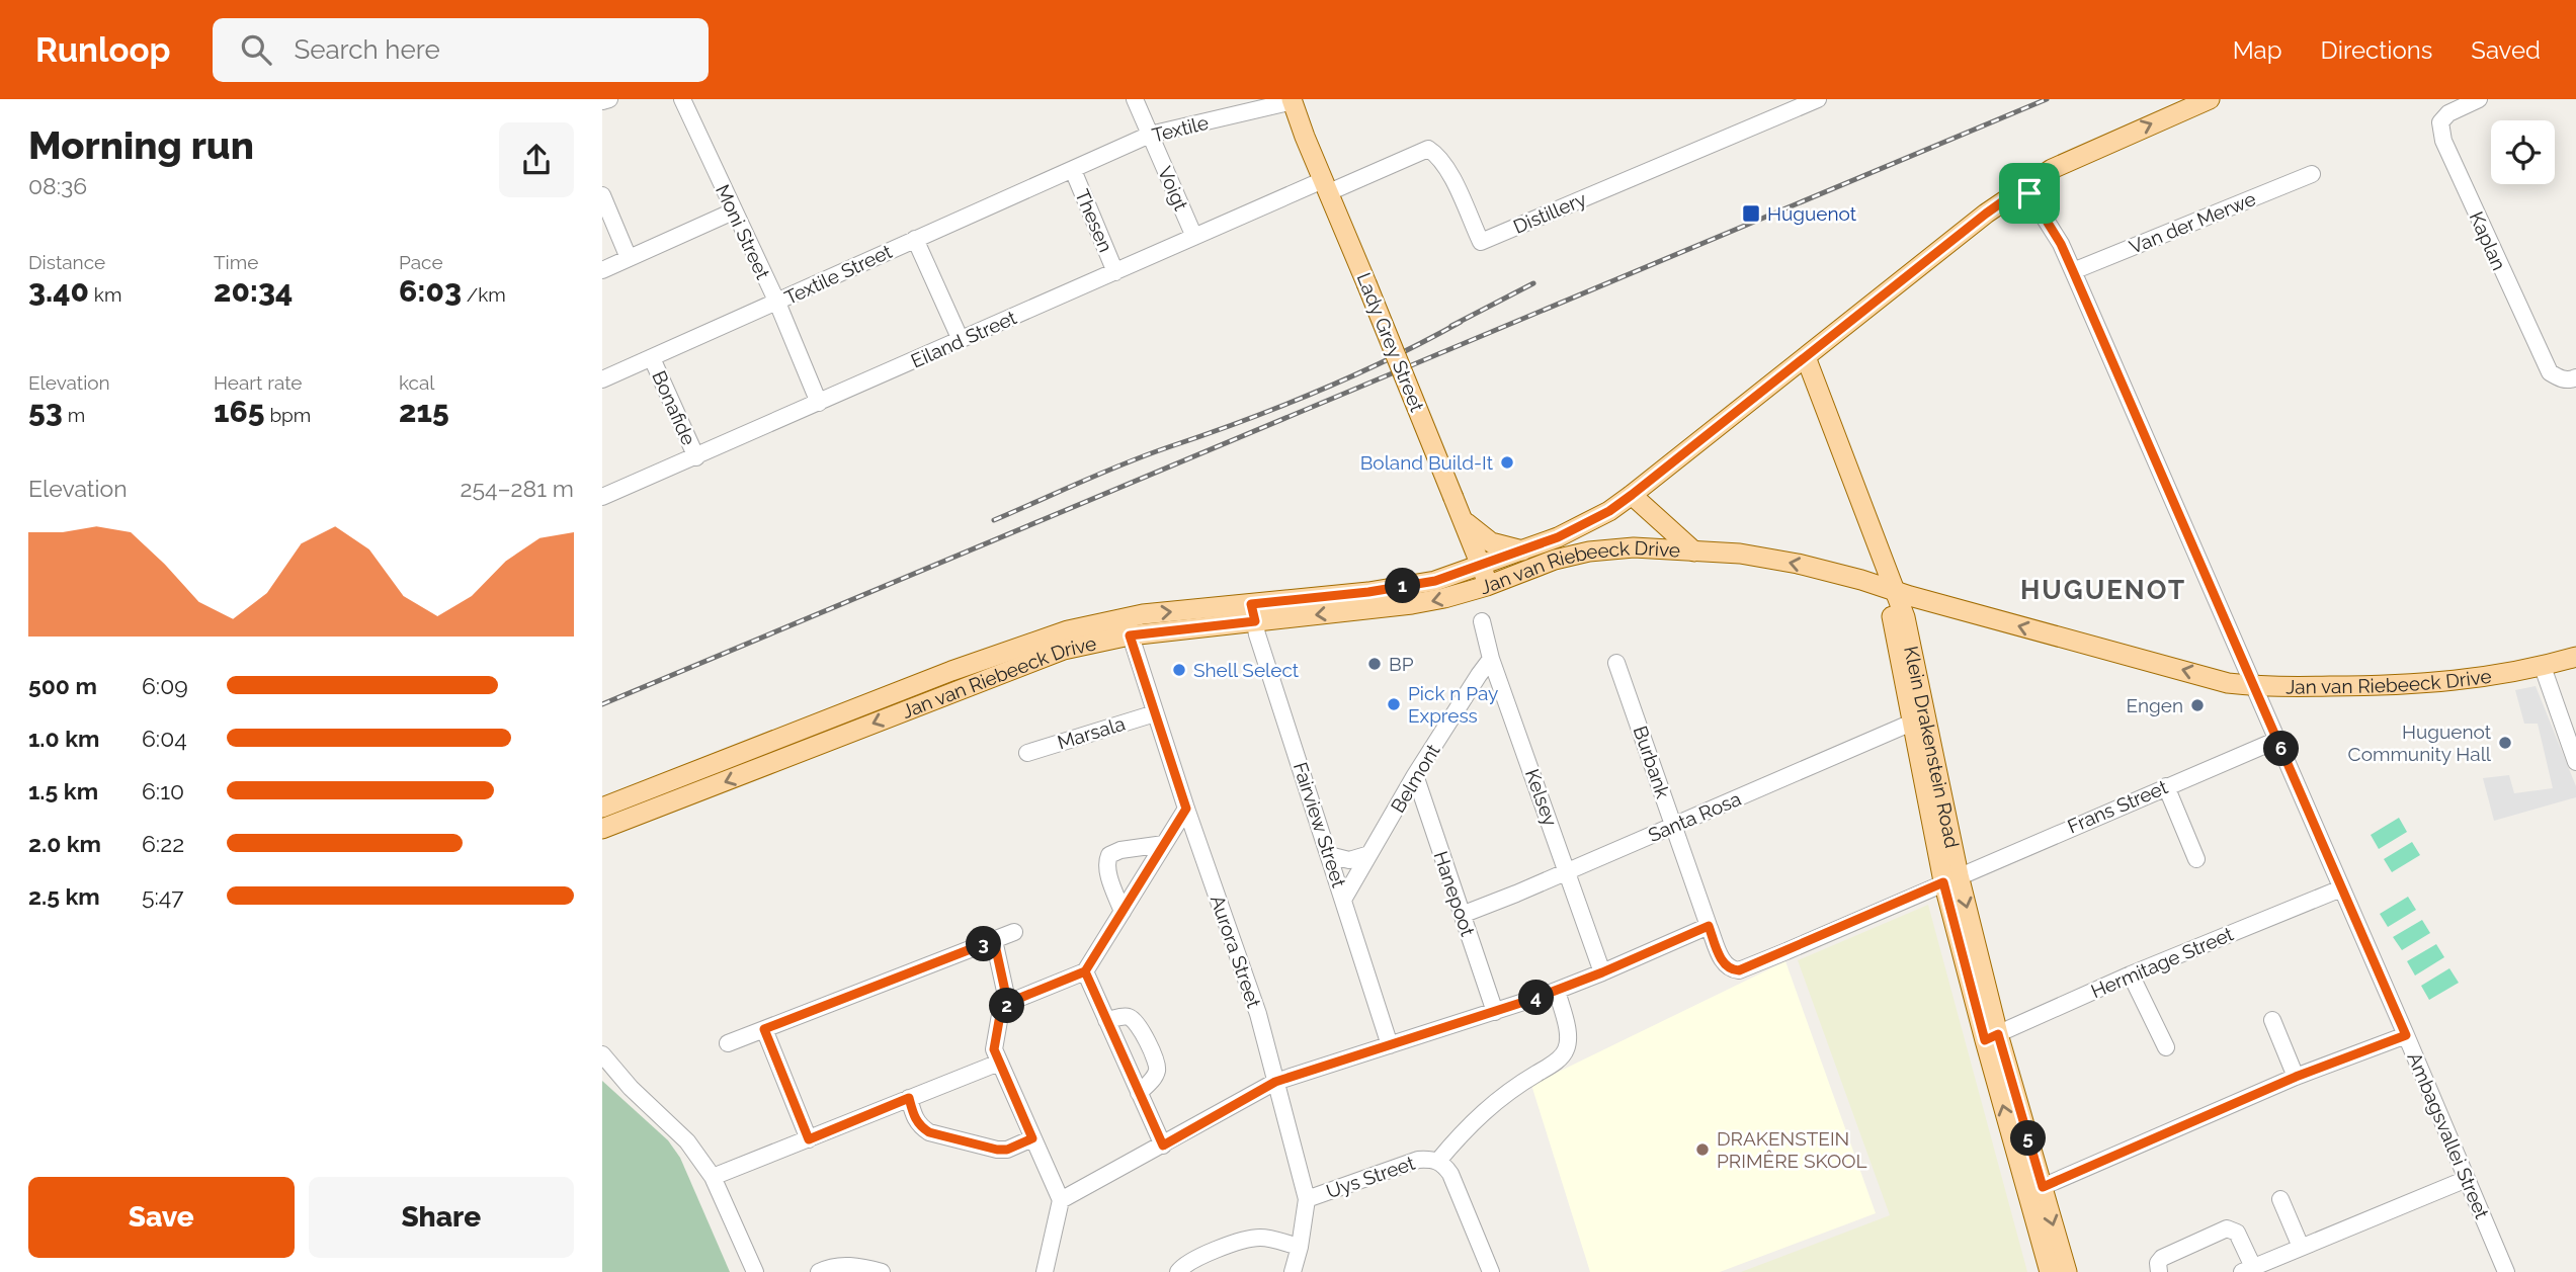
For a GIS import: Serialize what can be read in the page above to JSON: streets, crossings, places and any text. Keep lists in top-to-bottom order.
{
  "streets": {
    "main road": ["Lady Grey Street", "Jan van Riebeeck Drive", "Klein Drakenstein Road"],
    "street": [
      "Textile",
      "Voigt",
      "Distillery",
      "Thesen",
      "Van der Merwe",
      "Moni Street",
      "Kaplan",
      "Textile Street",
      "Eiland Street",
      "Bonafide",
      "Marsala",
      "Burbank",
      "Belmont",
      "Kelsey",
      "Frans Street",
      "Santa Rosa",
      "Fairview Street",
      "Hanepoot",
      "Aurora Street",
      "Hermitage Street",
      "Ambagsvallei Street",
      "Uys Street"
    ]
  },
  "crossings": [
    ["Textile", "Voigt"],
    ["Textile", "Thesen"],
    ["Textile", "Textile Street"],
    ["Textile", "Lady Grey Street"],
    ["Voigt", "Eiland Street"],
    ["Distillery", "Eiland Street"],
    ["Distillery", "Lady Grey Street"],
    ["Thesen", "Textile Street"],
    ["Thesen", "Eiland Street"],
    ["Van der Merwe", "Ambagsvallei Street"],
    ["Moni Street", "Textile Street"],
    ["Moni Street", "Eiland Street"],
    ["Textile Street", "Bonafide"],
    ["Eiland Street", "Lady Grey Street"],
    ["Eiland Street", "Bonafide"],
    ["Lady Grey Street", "Jan van Riebeeck Drive"],
    ["Jan van Riebeeck Drive", "Klein Drakenstein Road"],
    ["Jan van Riebeeck Drive", "Fairview Street"],
    ["Jan van Riebeeck Drive", "Aurora Street"],
    ["Jan van Riebeeck Drive", "Ambagsvallei Street"],
    ["Marsala", "Aurora Street"],
    ["Klein Drakenstein Road", "Frans Street"],
    ["Klein Drakenstein Road", "Santa Rosa"],
    ["Klein Drakenstein Road", "Hermitage Street"],
    ["Burbank", "Frans Street"],
    ["Burbank", "Santa Rosa"],
    ["Belmont", "Kelsey"],
    ["Belmont", "Fairview Street"],
    ["Belmont", "Hanepoot"],
    ["Kelsey", "Santa Rosa"],
    ["Frans Street", "Ambagsvallei Street"],
    ["Santa Rosa", "Hanepoot"],
    ["Aurora Street", "Uys Street"],
    ["Hermitage Street", "Ambagsvallei Street"]
  ],
  "districts": ["HUGUENOT"],
  "places": {
    "transit": ["Huguenot"],
    "other": [
      "Boland Build-It",
      "BP",
      "Shell Select",
      "Pick n Pay Express",
      "Engen",
      "Huguenot Community Hall",
      "DRAKENSTEIN PRIMÊRE SKOOL"
    ]
  },
  "page": {
    "header": "Runloop",
    "search": "Search here",
    "nav": ["Map", "Directions", "Saved"],
    "heading": ["Morning run", "08:36"],
    "stats": [
      ["Distance", "3.40 km"],
      ["Time", "20:34"],
      ["Pace", "6:03 /km"],
      ["Elevation", "53 m"],
      ["Heart rate", "165 bpm"],
      ["kcal", "215"]
    ],
    "chart": ["Elevation", "254–281 m"],
    "pins": [
      "1",
      "6",
      "3",
      "4",
      "2",
      "5"
    ],
    "list": [
      {
        "name": "500 m",
        "note": "6:09"
      },
      {
        "name": "1.0 km",
        "note": "6:04"
      },
      {
        "name": "1.5 km",
        "note": "6:10"
      },
      {
        "name": "2.0 km",
        "note": "6:22"
      },
      {
        "name": "2.5 km",
        "note": "5:47"
      }
    ],
    "buttons": ["Save", "Share"]
  }
}
